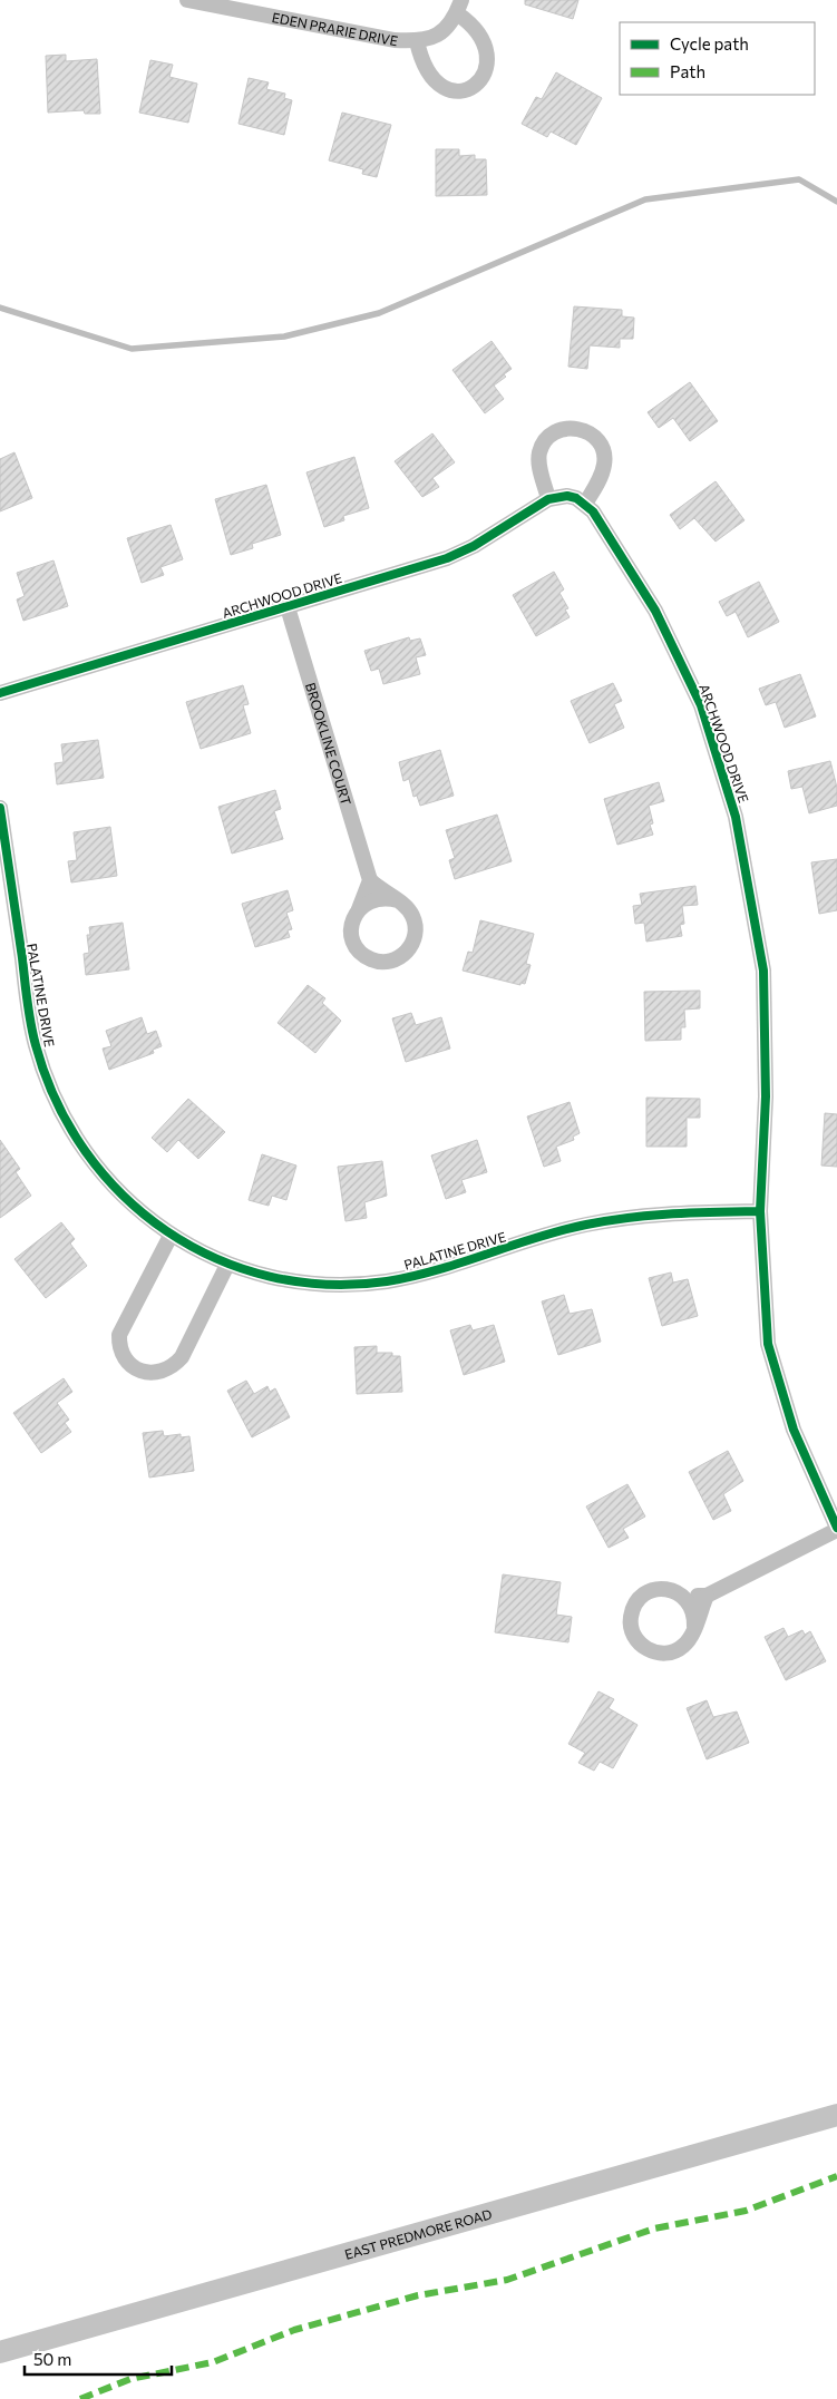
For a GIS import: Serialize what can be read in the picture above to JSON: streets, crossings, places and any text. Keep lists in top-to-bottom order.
{
  "streets": {
    "street": [
      "EDEN PRARIE DRIVE",
      "ARCHWOOD DRIVE",
      "BROOKLINE COURT",
      "PALATINE DRIVE",
      "EAST PREDMORE ROAD"
    ]
  },
  "crossings": [
    ["ARCHWOOD DRIVE", "BROOKLINE COURT"],
    ["ARCHWOOD DRIVE", "PALATINE DRIVE"]
  ],
  "legend": ["Cycle path", "Path"],
  "scale_bar": "50 m"
}
